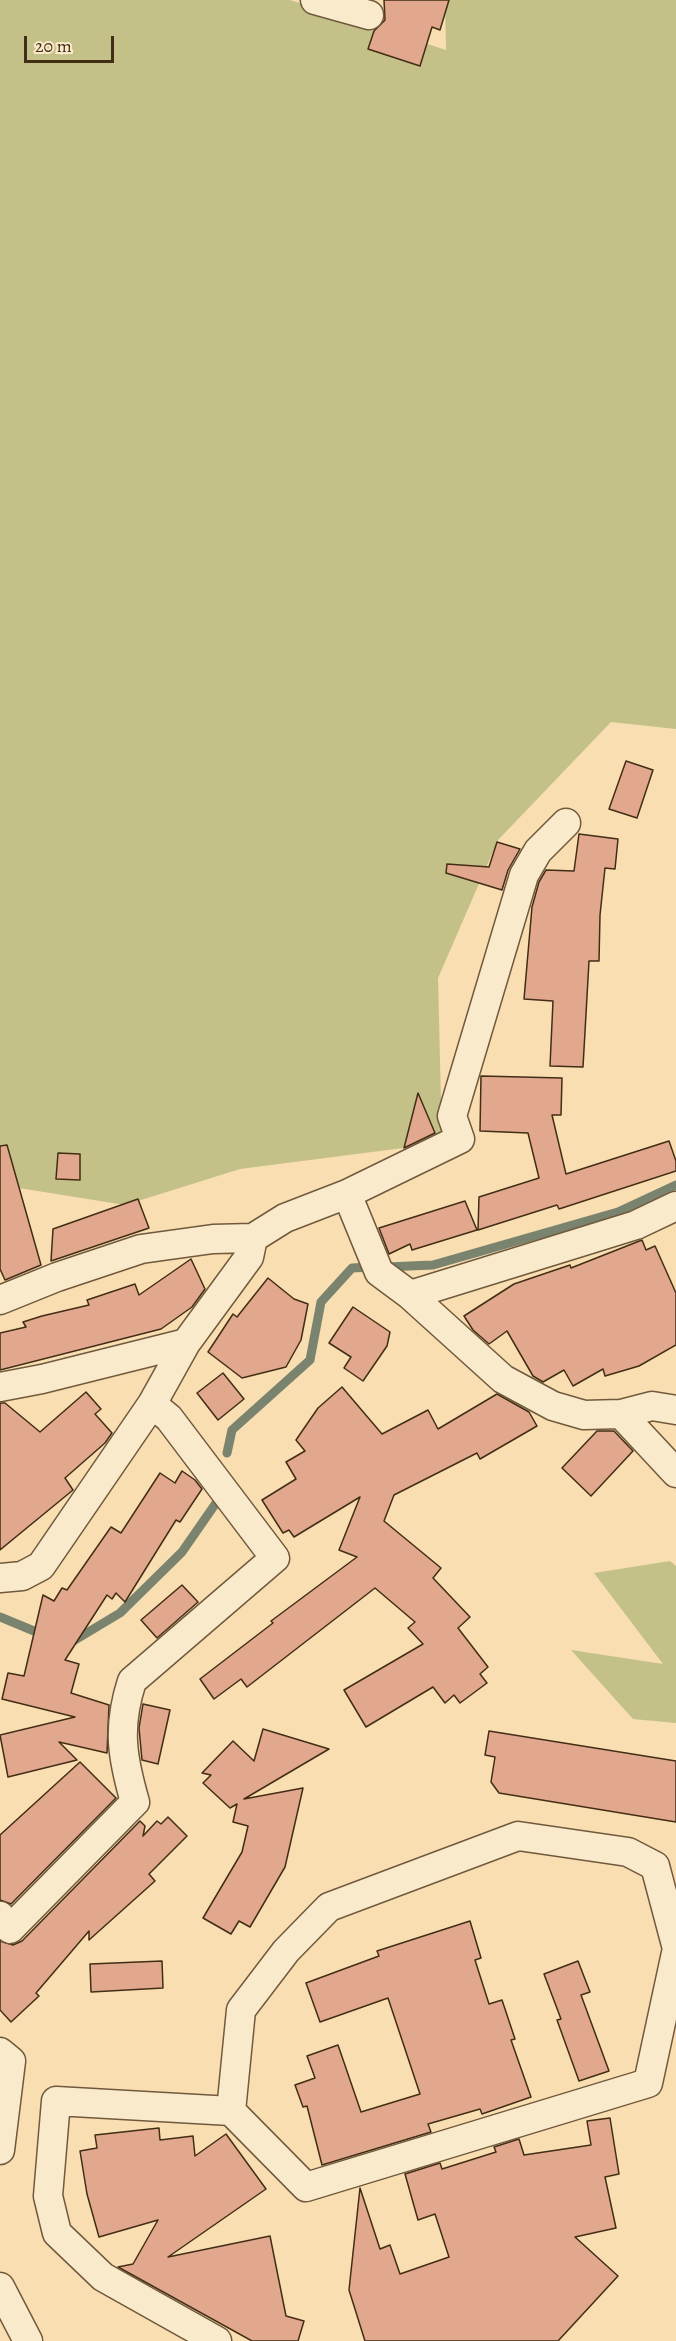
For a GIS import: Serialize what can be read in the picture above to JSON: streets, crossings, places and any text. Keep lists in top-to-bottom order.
{
  "scale_bar": "20 m"
}
